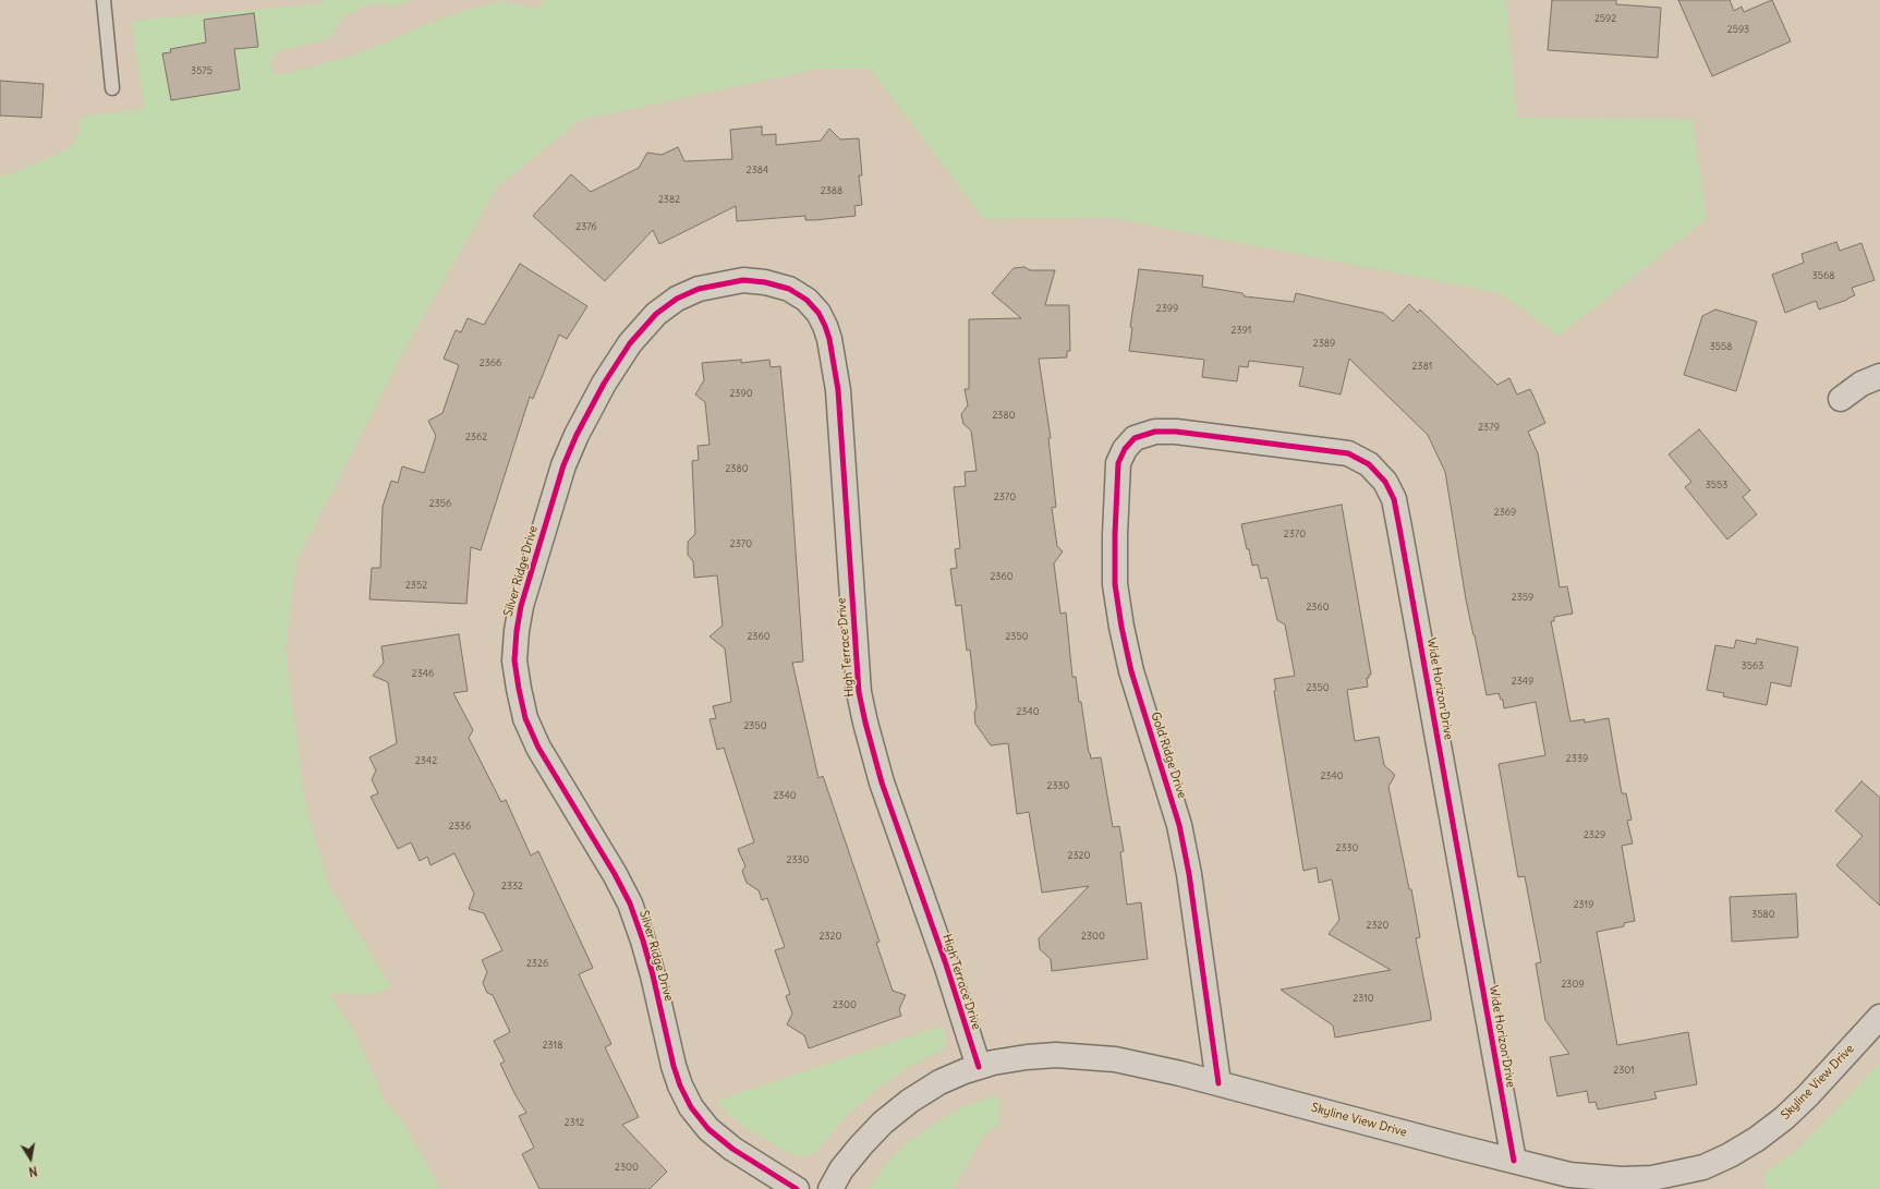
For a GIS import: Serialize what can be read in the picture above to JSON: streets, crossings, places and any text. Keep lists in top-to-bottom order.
{
  "streets": {
    "street": [
      "Silver Ridge Drive",
      "High Terrace Drive",
      "Wide Horizon Drive",
      "Gold Ridge Drive",
      "Skyline View Drive"
    ]
  },
  "crossings": [
    ["Silver Ridge Drive", "High Terrace Drive"],
    ["High Terrace Drive", "Skyline View Drive"],
    ["Wide Horizon Drive", "Gold Ridge Drive"],
    ["Wide Horizon Drive", "Skyline View Drive"],
    ["Gold Ridge Drive", "Skyline View Drive"]
  ],
  "house_numbers": [
    "2592",
    "2593",
    "3575",
    "2384",
    "2388",
    "2382",
    "2376",
    "3568",
    "2399",
    "2391",
    "2389",
    "3558",
    "2366",
    "2381",
    "2390",
    "2380",
    "2379",
    "2362",
    "2380",
    "3553",
    "2370",
    "2356",
    "2369",
    "2370",
    "2370",
    "2360",
    "2352",
    "2359",
    "2360",
    "2360",
    "2350",
    "3563",
    "2346",
    "2349",
    "2350",
    "2340",
    "2350",
    "2339",
    "2342",
    "2340",
    "2330",
    "2340",
    "2336",
    "2329",
    "2330",
    "2320",
    "2330",
    "2332",
    "2319",
    "3580",
    "2320",
    "2320",
    "2300",
    "2326",
    "2309",
    "2310",
    "2300",
    "2318",
    "2301",
    "2312",
    "2300"
  ],
  "north": "bottom"
}
